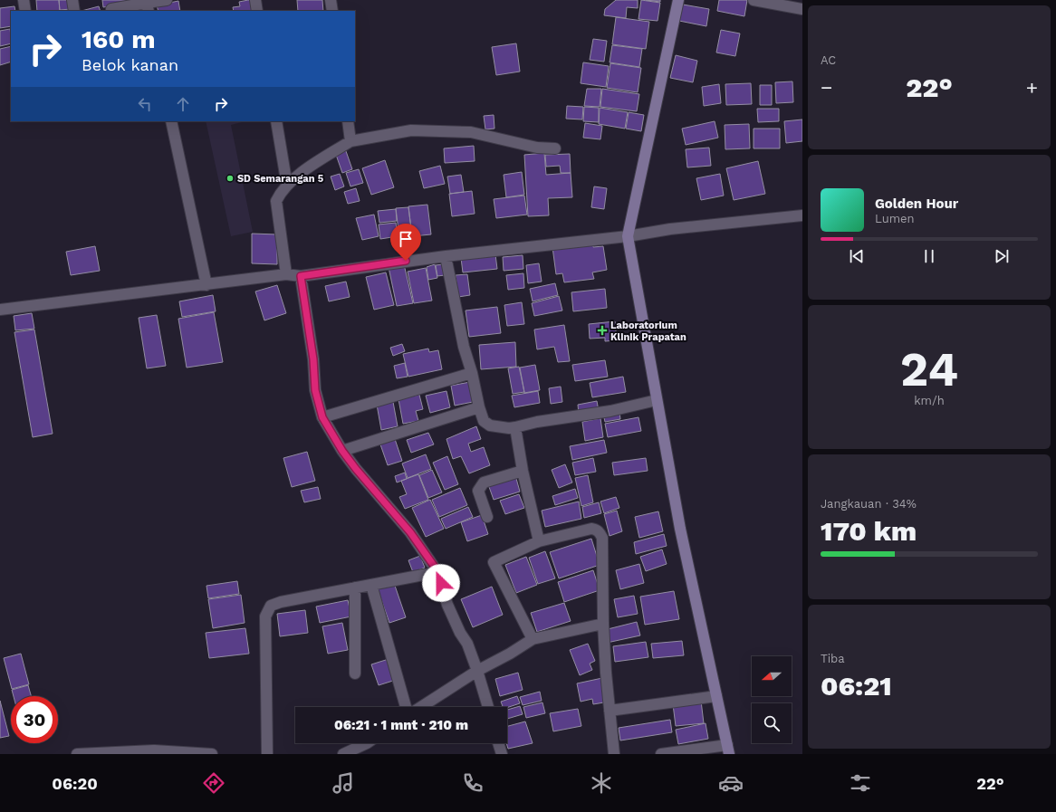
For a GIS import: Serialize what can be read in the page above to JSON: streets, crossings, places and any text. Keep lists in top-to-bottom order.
{
  "places": {
    "other": ["SD Semarangan 5"],
    "health": ["Laboratorium Klinik Prapatan"]
  },
  "north": "left",
  "page": {
    "tile": [
      "AC",
      ["24", "km/h"],
      ["Jangkauan · 34%", "170 km"],
      ["Tiba", "06:21"]
    ],
    "turn": ["160 m", "Belok kanan"],
    "heat": ["−", "22°", "+"],
    "song": ["Golden Hour", "Lumen"],
    "limit": "30",
    "trip": "06:21 · 1 mnt · 210 m",
    "tabs": ["06:20", "22°"]
  }
}
